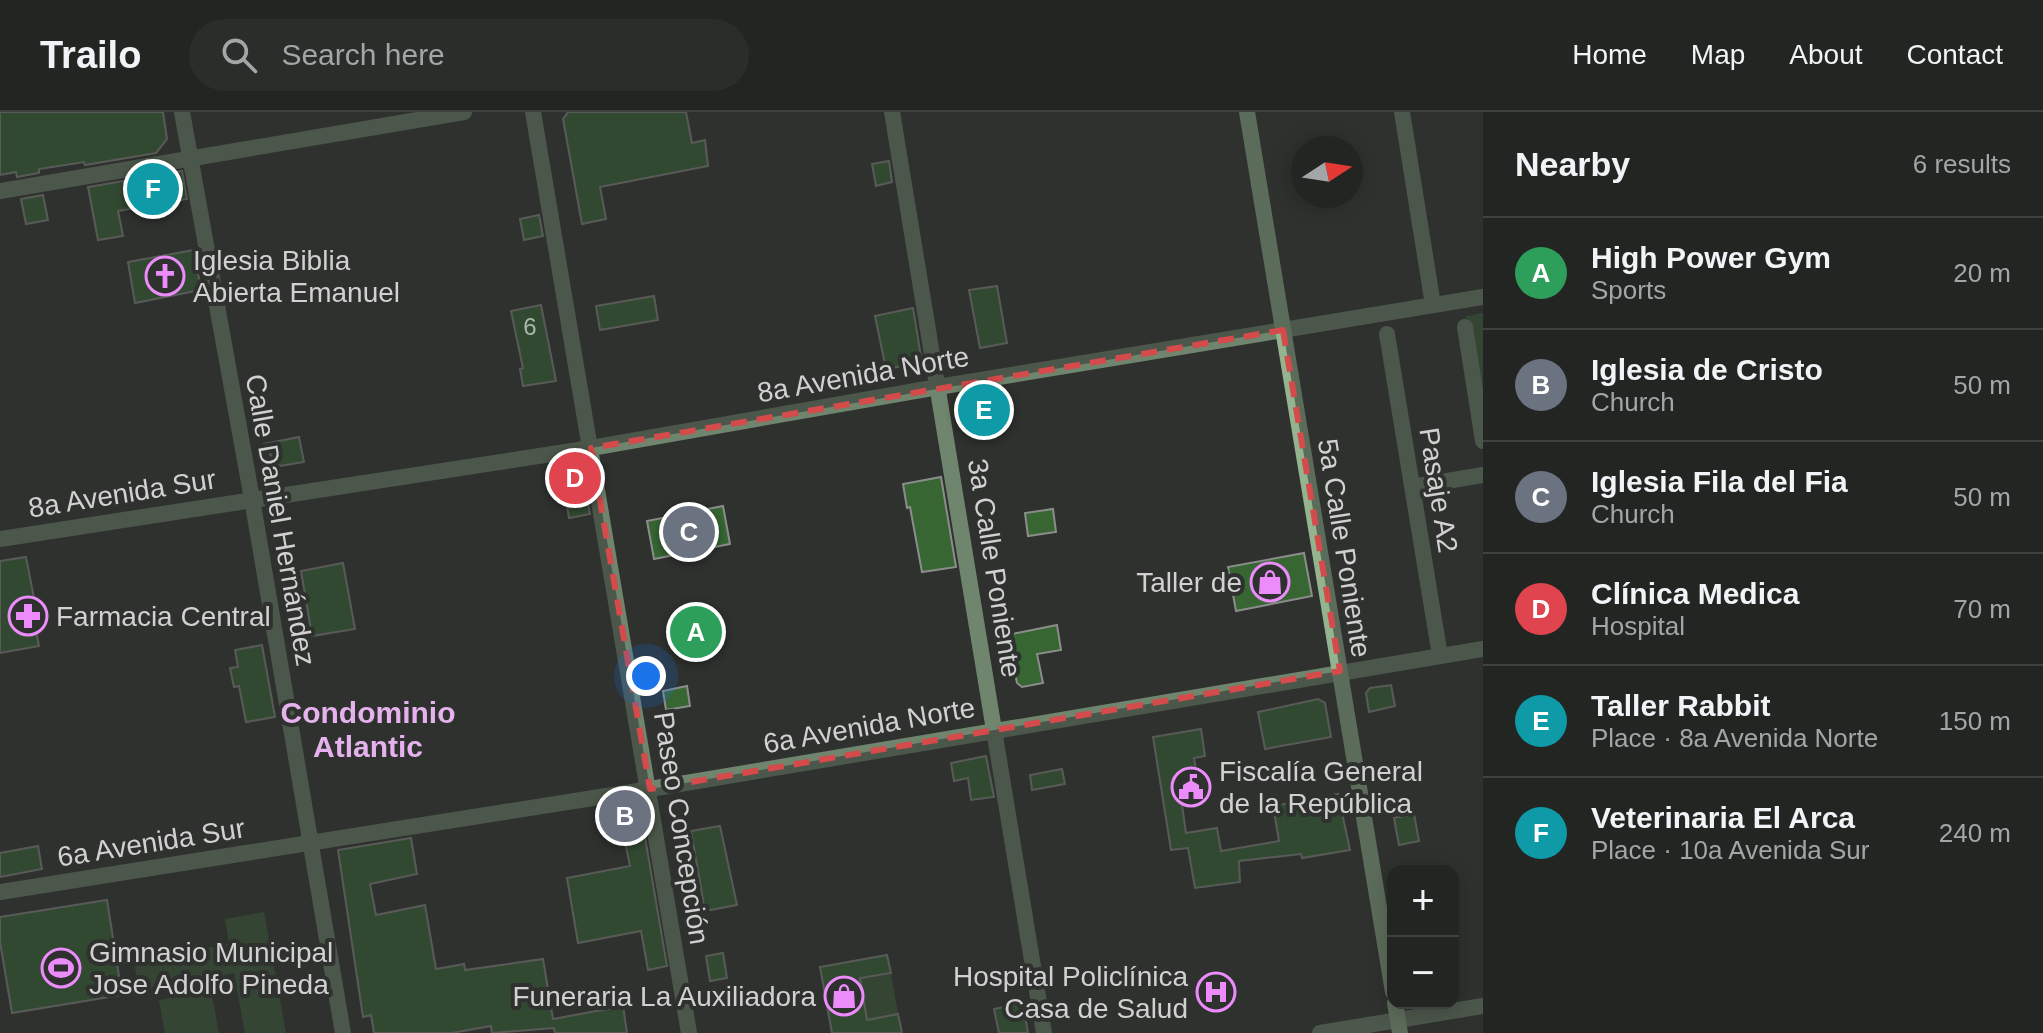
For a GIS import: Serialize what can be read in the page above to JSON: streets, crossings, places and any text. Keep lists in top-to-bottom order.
{
  "streets": {
    "main road": ["5a Calle Poniente"],
    "street": [
      "8a Avenida Norte",
      "Pasaje A2",
      "8a Avenida Sur",
      "Calle Daniel Hernández",
      "3a Calle Poniente",
      "6a Avenida Norte",
      "Paseo Concepción",
      "6a Avenida Sur"
    ]
  },
  "crossings": [
    ["8a Avenida Norte", "8a Avenida Sur"],
    ["8a Avenida Norte", "Calle Daniel Hernández"],
    ["8a Avenida Norte", "5a Calle Poniente"],
    ["8a Avenida Norte", "3a Calle Poniente"],
    ["8a Avenida Norte", "Paseo Concepción"],
    ["Pasaje A2", "6a Avenida Norte"],
    ["8a Avenida Sur", "Calle Daniel Hernández"],
    ["Calle Daniel Hernández", "6a Avenida Norte"],
    ["Calle Daniel Hernández", "6a Avenida Sur"],
    ["5a Calle Poniente", "6a Avenida Norte"],
    ["3a Calle Poniente", "6a Avenida Norte"],
    ["6a Avenida Norte", "Paseo Concepción"],
    ["6a Avenida Norte", "6a Avenida Sur"]
  ],
  "districts": ["Condominio Atlantic"],
  "places": {
    "church": ["Iglesia Biblia Abierta Emanuel"],
    "shop": ["Taller de", "Funeraria La Auxiliadora"],
    "pharmacy": ["Farmacia Central"],
    "public building": ["Fiscalía General de la República"],
    "sports": ["Gimnasio Municipal Jose Adolfo Pineda"],
    "hospital": ["Hospital Policlínica Casa de Salud"]
  },
  "house_numbers": ["6"],
  "north": "right",
  "page": {
    "header": "Trailo",
    "search": "Search here",
    "nav": [
      "Home",
      "Map",
      "About",
      "Contact"
    ],
    "heading": ["Nearby", "6 results"],
    "pins": [
      "F",
      "E",
      "D",
      "C",
      "A",
      "B"
    ],
    "list": [
      {
        "mark": "A",
        "name": "High Power Gym",
        "note": "Sports",
        "value": "20 m"
      },
      {
        "mark": "B",
        "name": "Iglesia de Cristo",
        "note": "Church",
        "value": "50 m"
      },
      {
        "mark": "C",
        "name": "Iglesia Fila del Fia",
        "note": "Church",
        "value": "50 m"
      },
      {
        "mark": "D",
        "name": "Clínica Medica",
        "note": "Hospital",
        "value": "70 m"
      },
      {
        "mark": "E",
        "name": "Taller Rabbit",
        "note": "Place · 8a Avenida Norte",
        "value": "150 m"
      },
      {
        "mark": "F",
        "name": "Veterinaria El Arca",
        "note": "Place · 10a Avenida Sur",
        "value": "240 m"
      }
    ],
    "map_buttons": ["+", "−"]
  }
}
